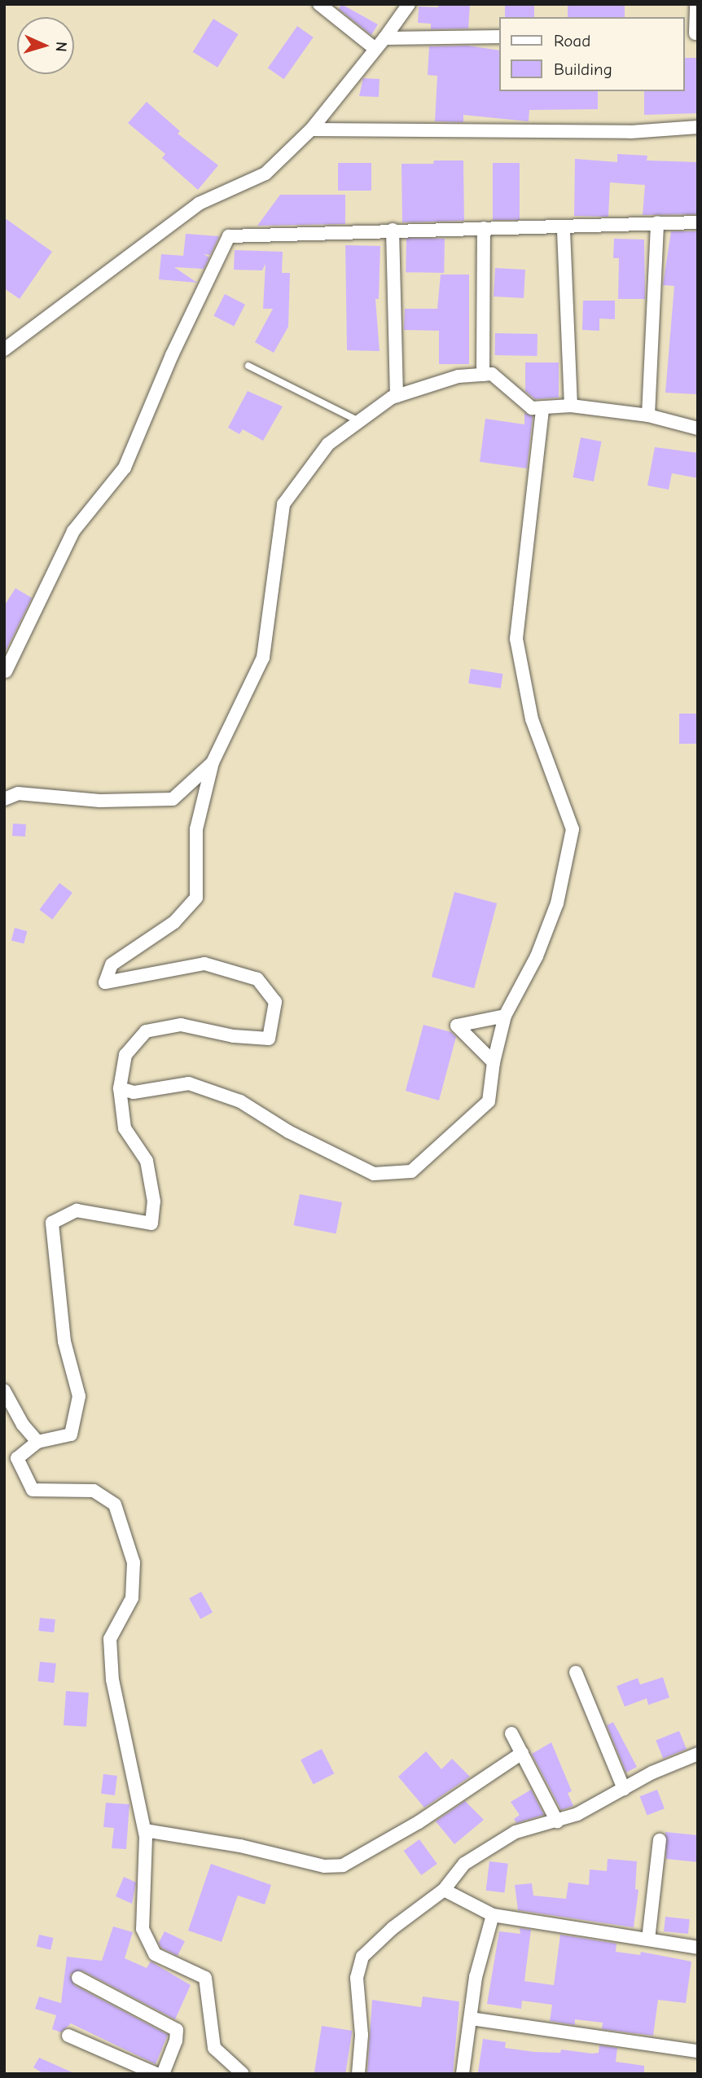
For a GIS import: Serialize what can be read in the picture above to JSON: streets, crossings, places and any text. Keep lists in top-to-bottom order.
{
  "legend": ["Road", "Building"],
  "north": "right"
}
